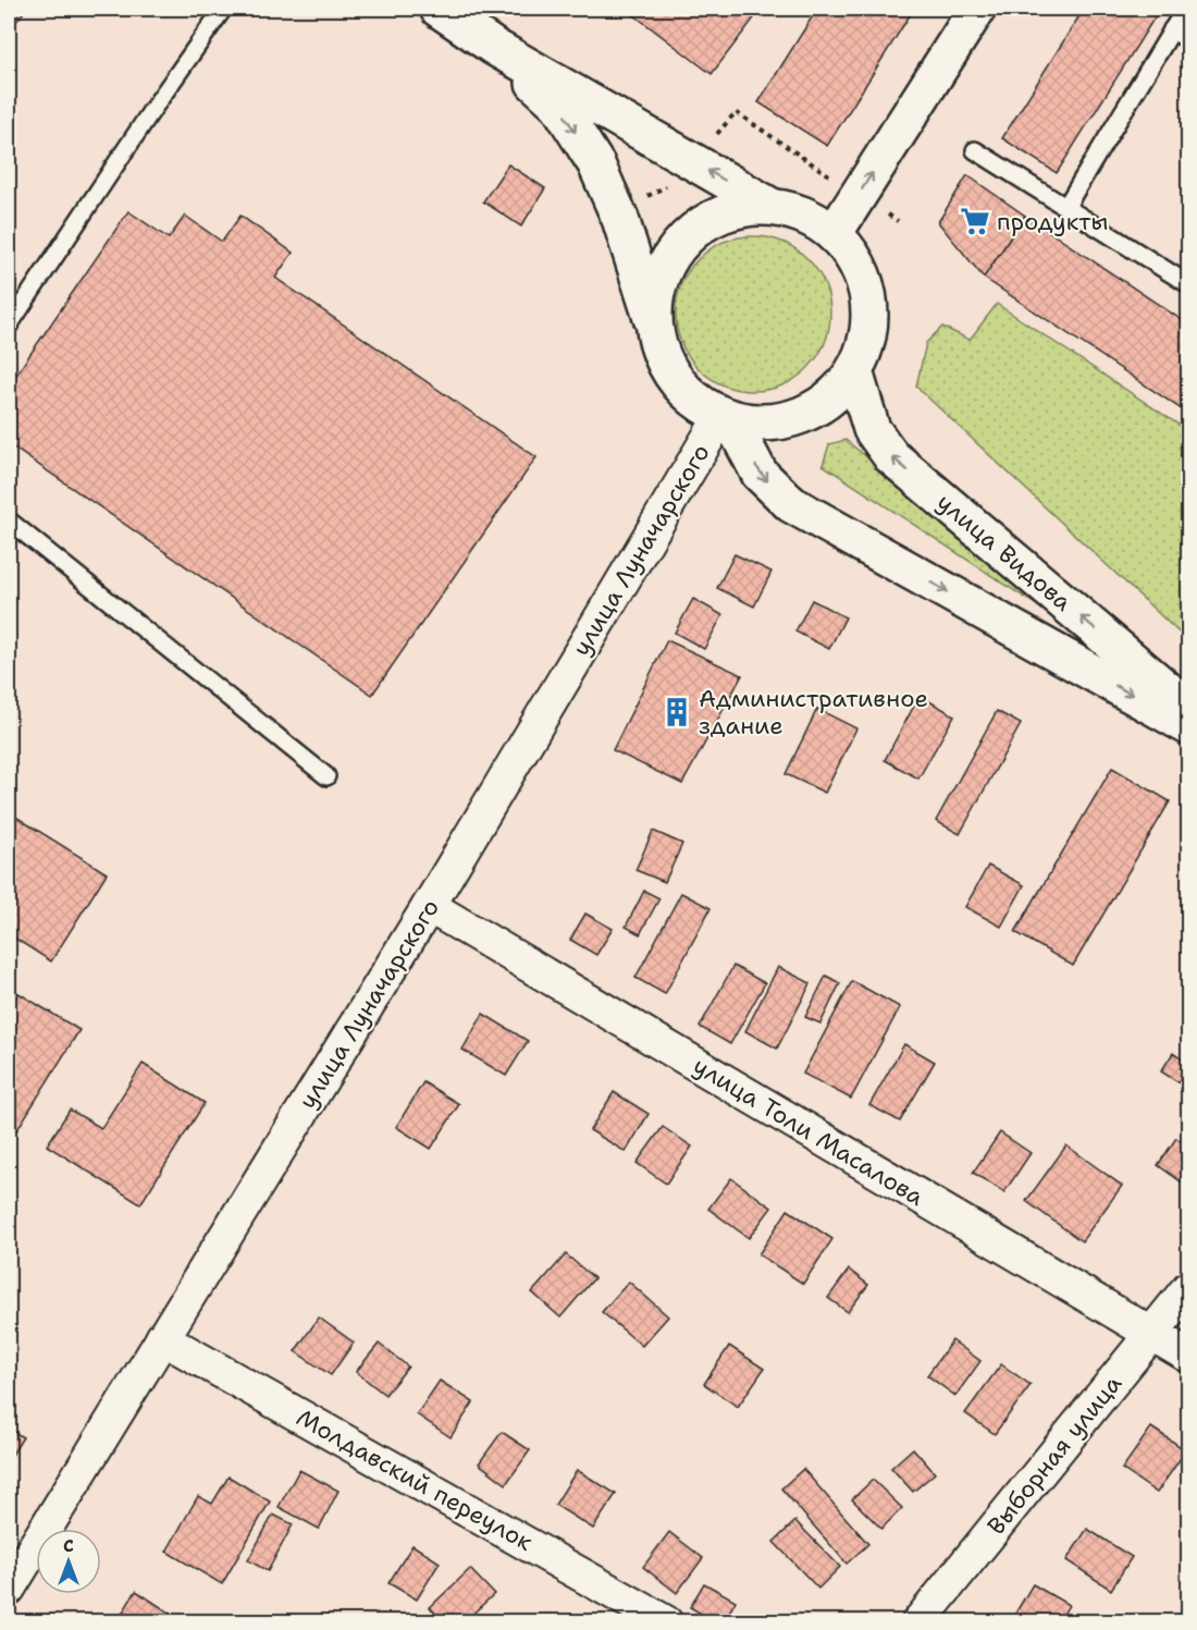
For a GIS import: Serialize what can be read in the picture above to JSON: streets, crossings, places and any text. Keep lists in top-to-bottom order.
{
  "streets": {
    "street": [
      "улица Луначарского",
      "улица Видова",
      "улица Толи Масалова",
      "Выборная улица",
      "Молдавский переулок"
    ]
  },
  "crossings": [
    ["улица Луначарского", "улица Видова"],
    ["улица Луначарского", "улица Толи Масалова"],
    ["улица Луначарского", "Молдавский переулок"],
    ["улица Толи Масалова", "Выборная улица"]
  ],
  "places": {
    "supermarket": ["продукты"],
    "building": ["Административное здание"]
  },
  "north": "top"
}
